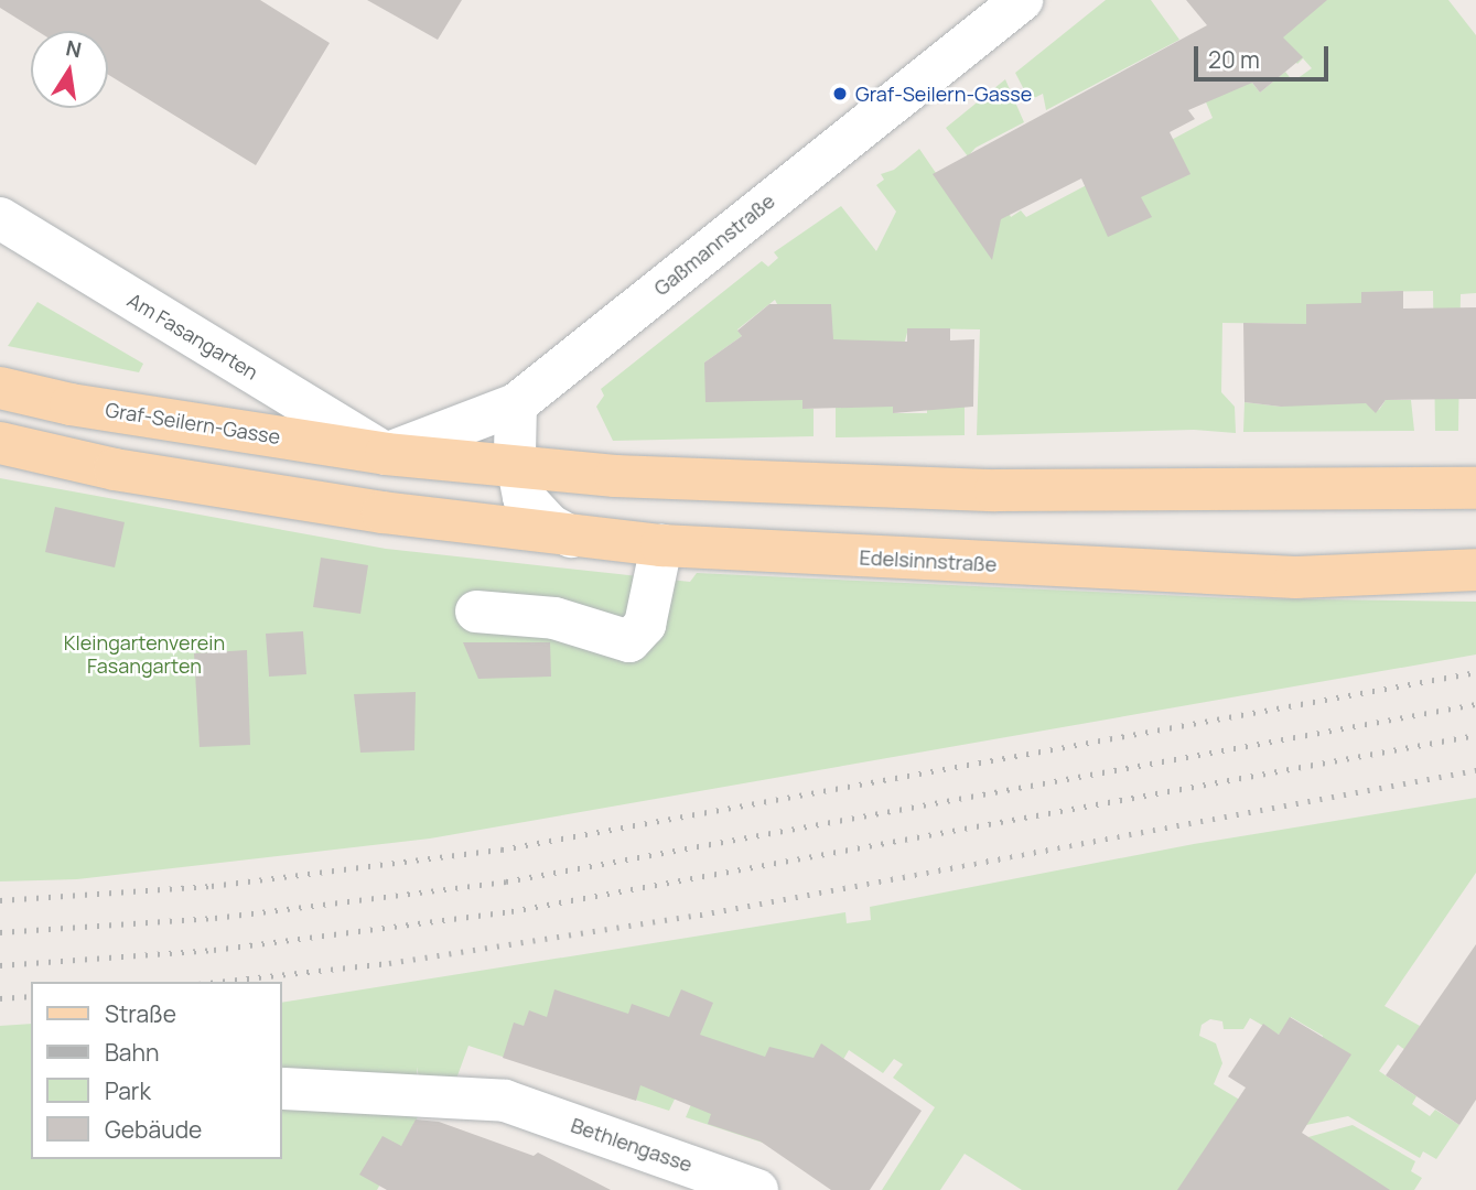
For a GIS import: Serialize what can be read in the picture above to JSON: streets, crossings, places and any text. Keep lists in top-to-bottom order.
{
  "streets": {
    "main road": ["Graf-Seilern-Gasse", "Edelsinnstraße"],
    "street": ["Gaßmannstraße", "Am Fasangarten", "Bethlengasse"]
  },
  "crossings": [
    ["Gaßmannstraße", "Am Fasangarten"],
    ["Gaßmannstraße", "Graf-Seilern-Gasse"],
    ["Am Fasangarten", "Graf-Seilern-Gasse"]
  ],
  "parks": ["Kleingartenverein Fasangarten"],
  "places": ["Graf-Seilern-Gasse"],
  "legend": [
    "Straße",
    "Bahn",
    "Park",
    "Gebäude"
  ],
  "scale_bar": "20 m",
  "north": "top"
}
